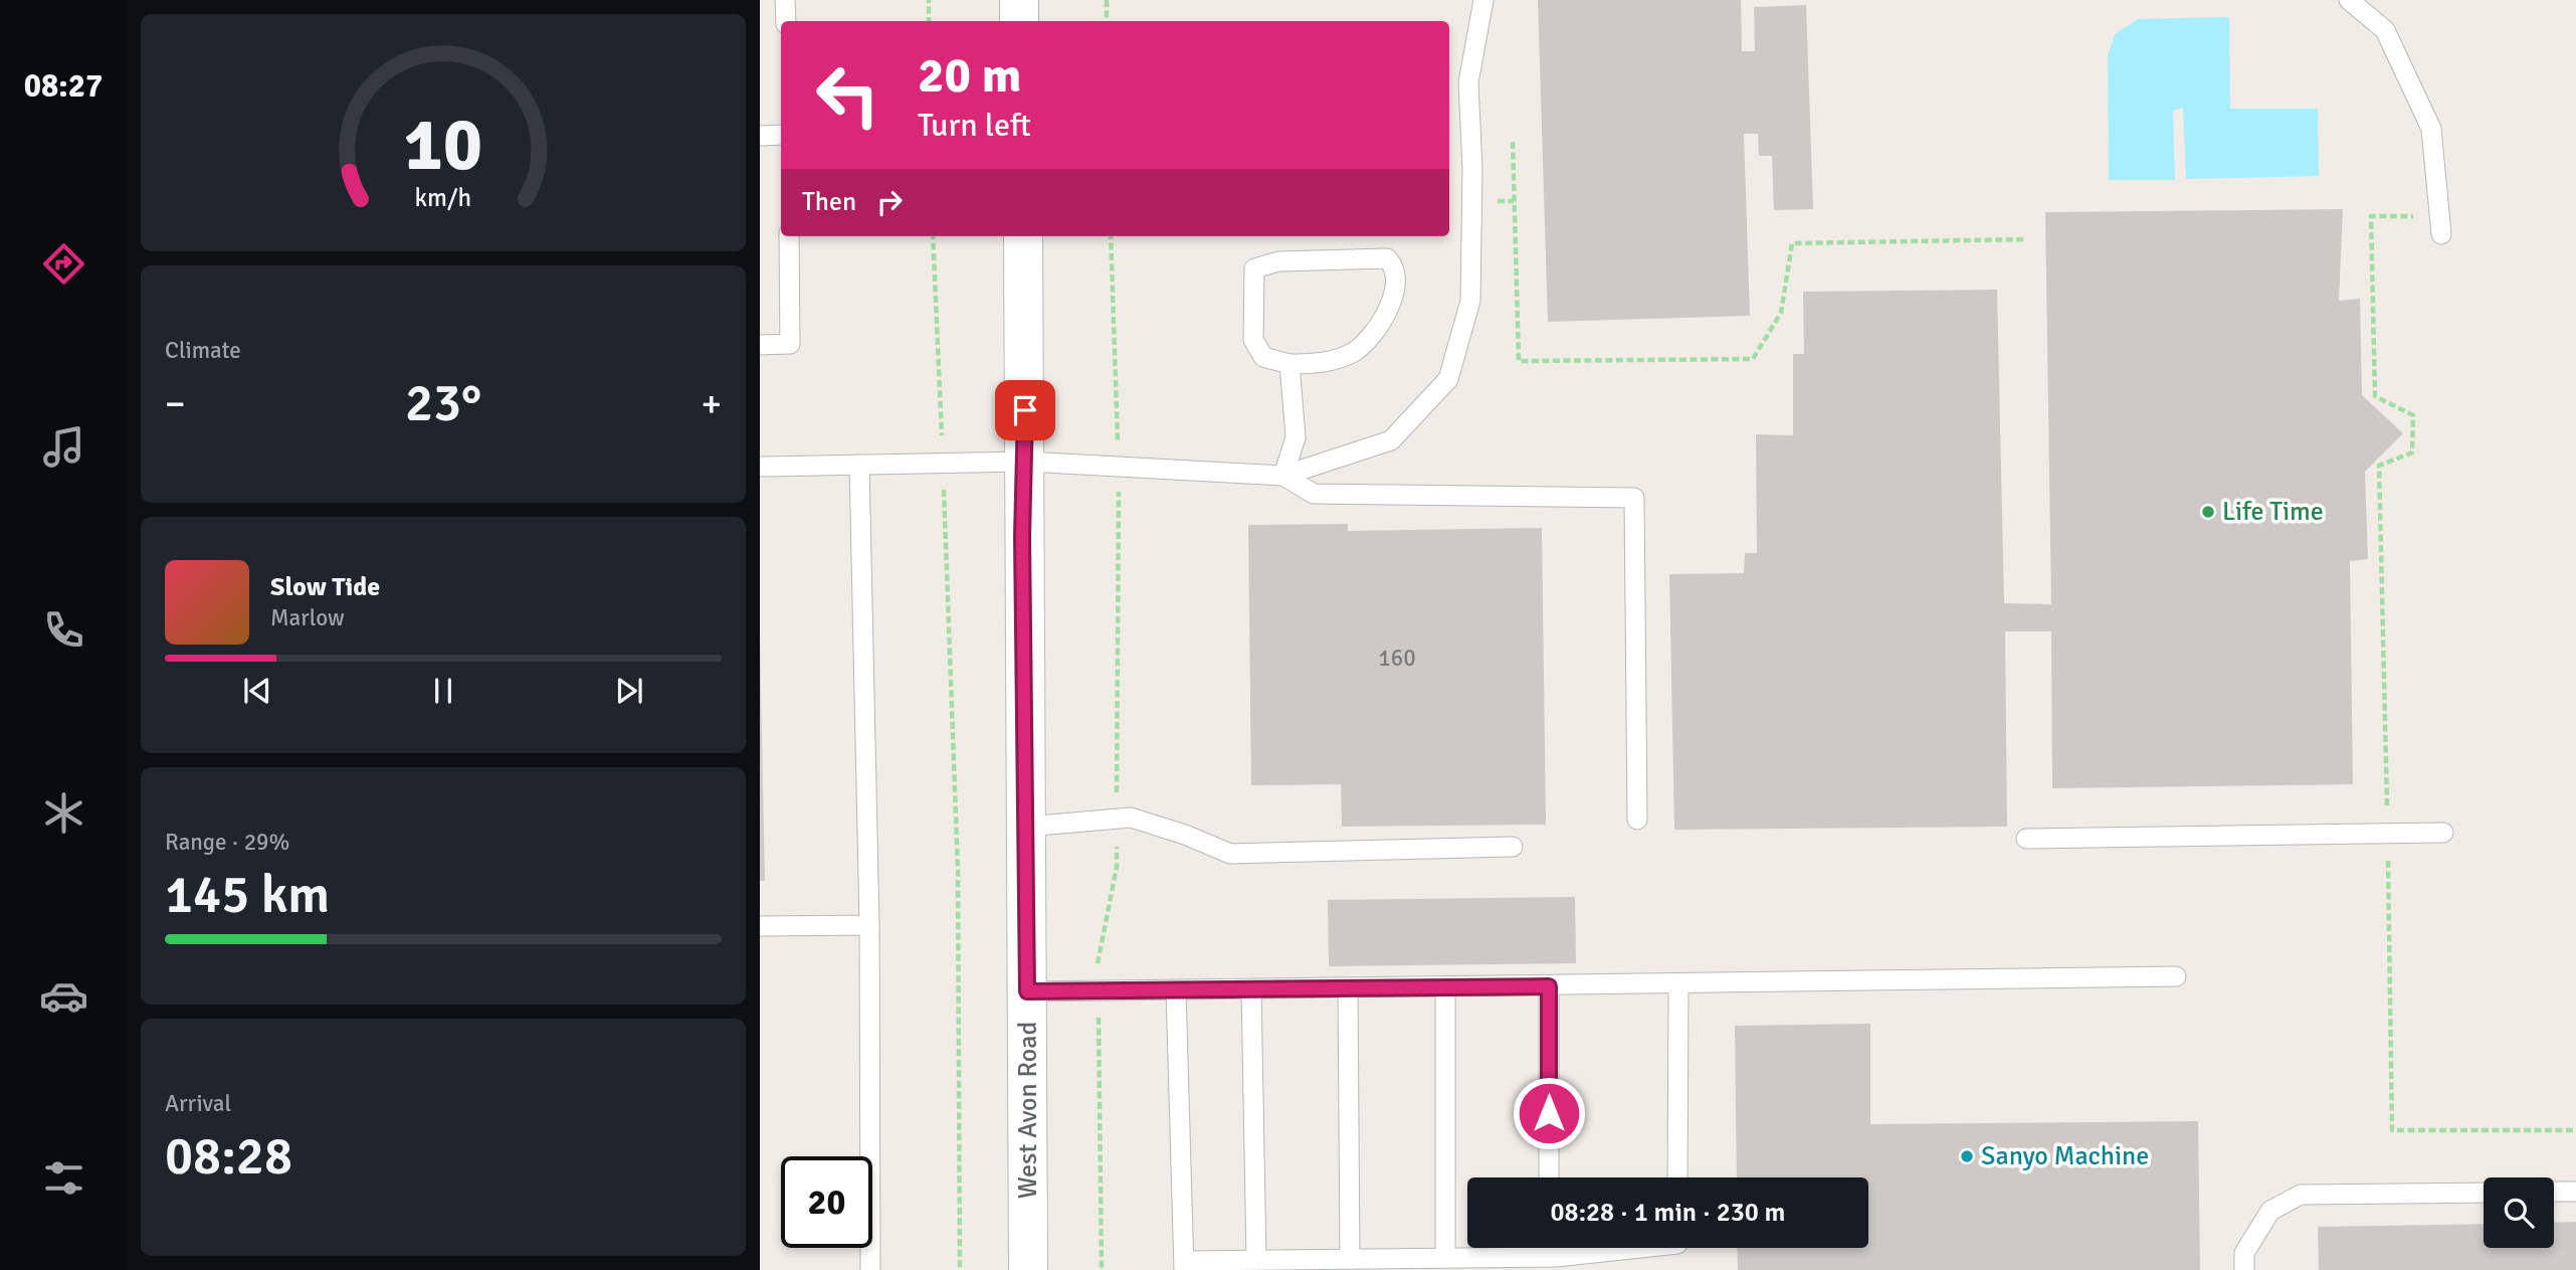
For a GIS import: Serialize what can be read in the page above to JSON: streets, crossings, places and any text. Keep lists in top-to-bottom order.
{
  "streets": {
    "main road": ["West Avon Road"]
  },
  "places": ["Life Time", "Sanyo Machine"],
  "house_numbers": ["160"],
  "page": {
    "tabs": "08:27",
    "turn": ["20 m", "Turn left"],
    "then": "Then",
    "tile": [
      "Climate",
      ["Range · 29%", "145 km"],
      ["Arrival", "08:28"]
    ],
    "heat": ["−", "23°", "+"],
    "song": ["Slow Tide", "Marlow"],
    "limit": "20",
    "trip": "08:28 · 1 min · 230 m",
    "gauge": ["10", "km/h"]
  }
}
